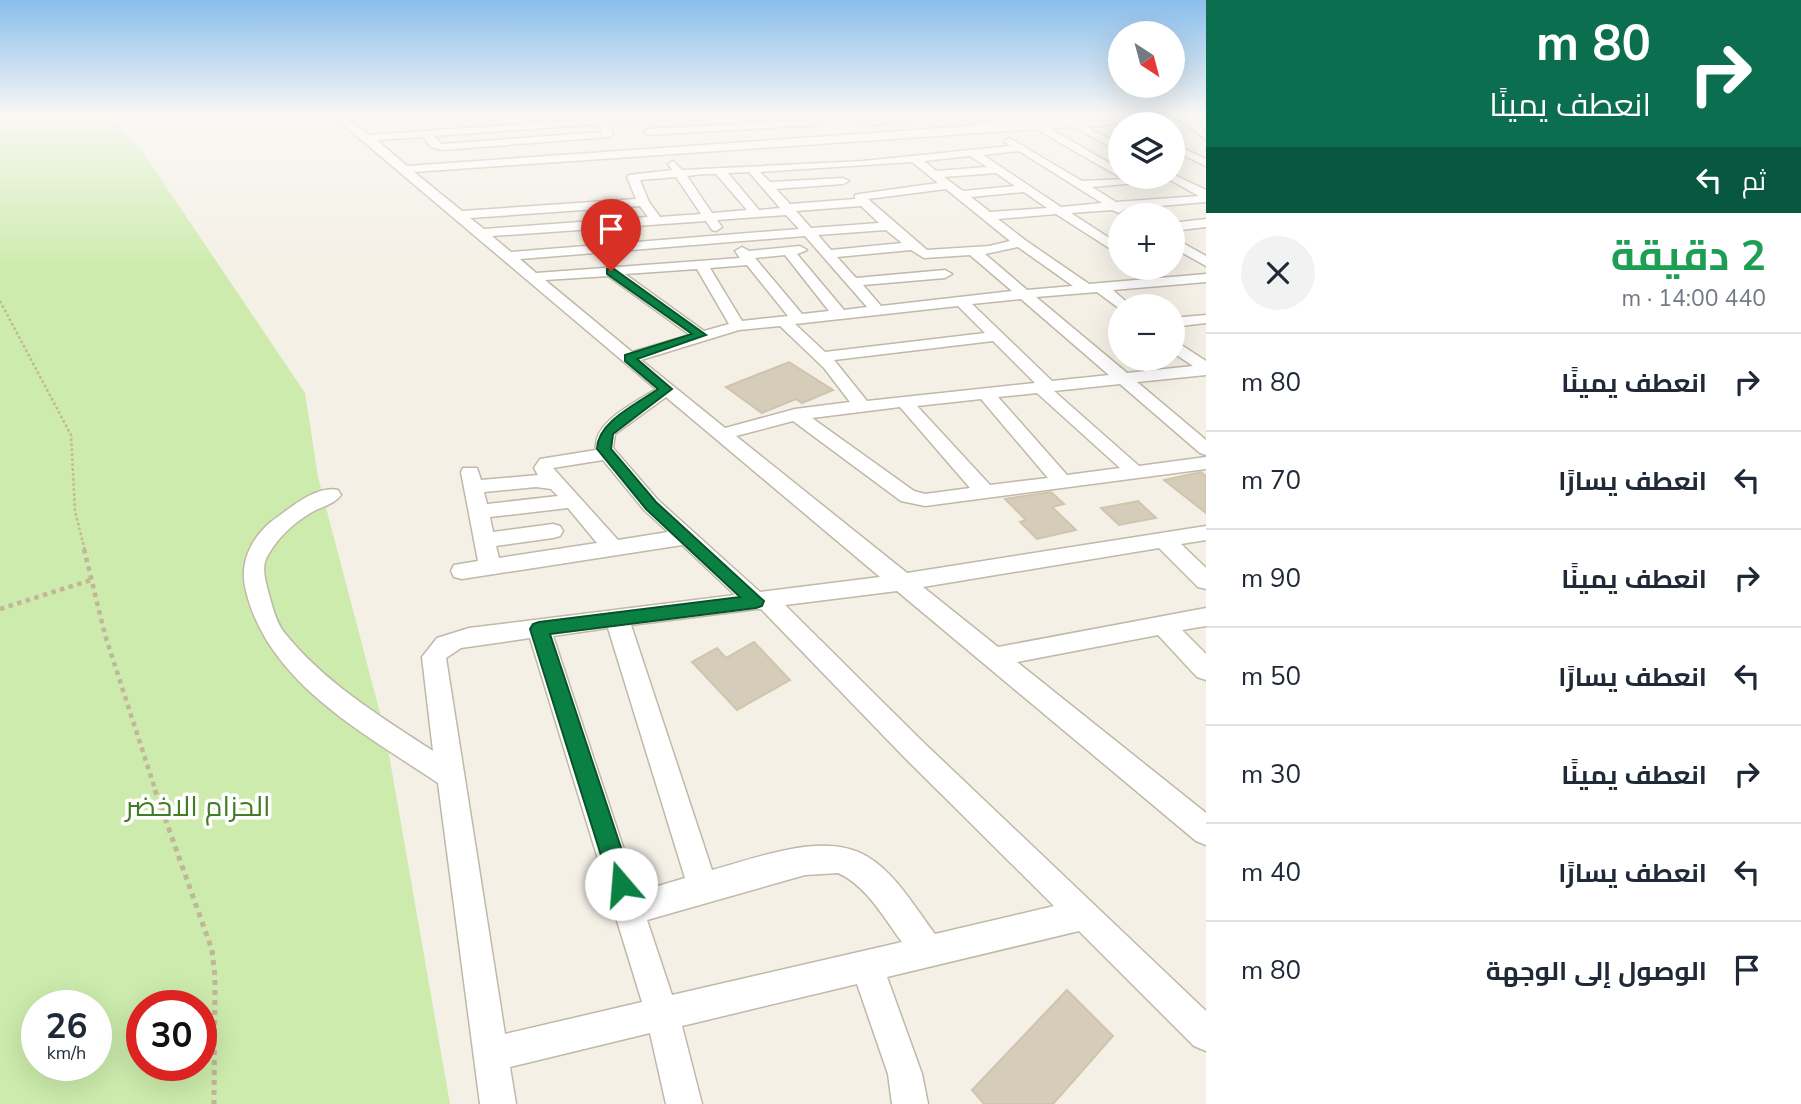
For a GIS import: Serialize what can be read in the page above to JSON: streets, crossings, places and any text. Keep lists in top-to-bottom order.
{
  "parks": ["الحزام الاخضر"],
  "north": "bottom right",
  "page": {
    "turn": ["80 m", "انعطف يمينًا"],
    "map_buttons": ["+", "−"],
    "then": "ثم",
    "heading": ["2 دقيقة", "440 m · 14:00"],
    "list": [
      {
        "name": "انعطف يمينًا",
        "value": "80 m"
      },
      {
        "name": "انعطف يسارًا",
        "value": "70 m"
      },
      {
        "name": "انعطف يمينًا",
        "value": "90 m"
      },
      {
        "name": "انعطف يسارًا",
        "value": "50 m"
      },
      {
        "name": "انعطف يمينًا",
        "value": "30 m"
      },
      {
        "name": "انعطف يسارًا",
        "value": "40 m"
      },
      {
        "name": "الوصول إلى الوجهة",
        "value": "80 m"
      }
    ],
    "speed": "26 km/h",
    "limit": "30"
  }
}
